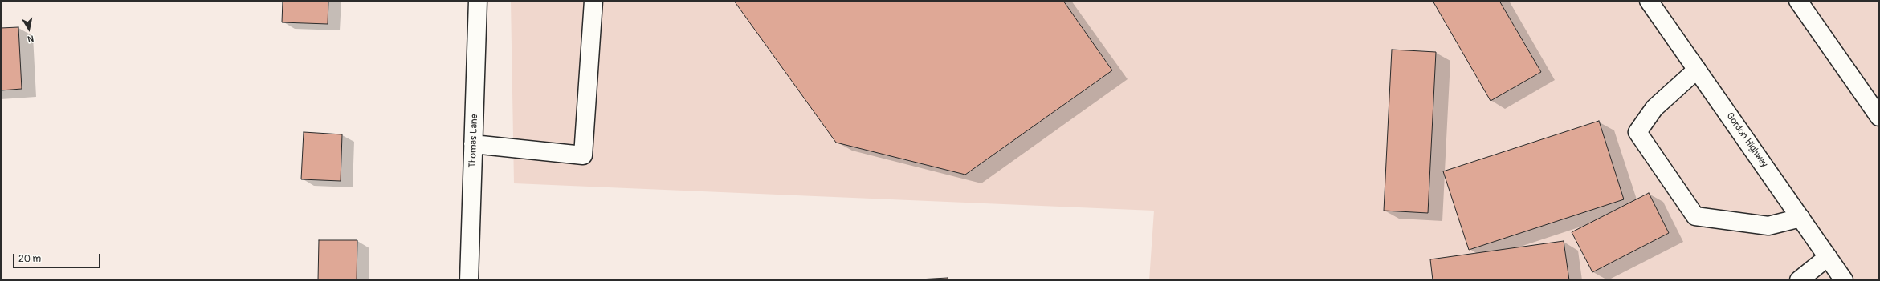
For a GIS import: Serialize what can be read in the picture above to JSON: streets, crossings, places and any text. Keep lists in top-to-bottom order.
{
  "streets": {
    "main road": ["Gordon Highway", "Thomas Lane"]
  },
  "scale_bar": "20 m",
  "north": "bottom"
}
